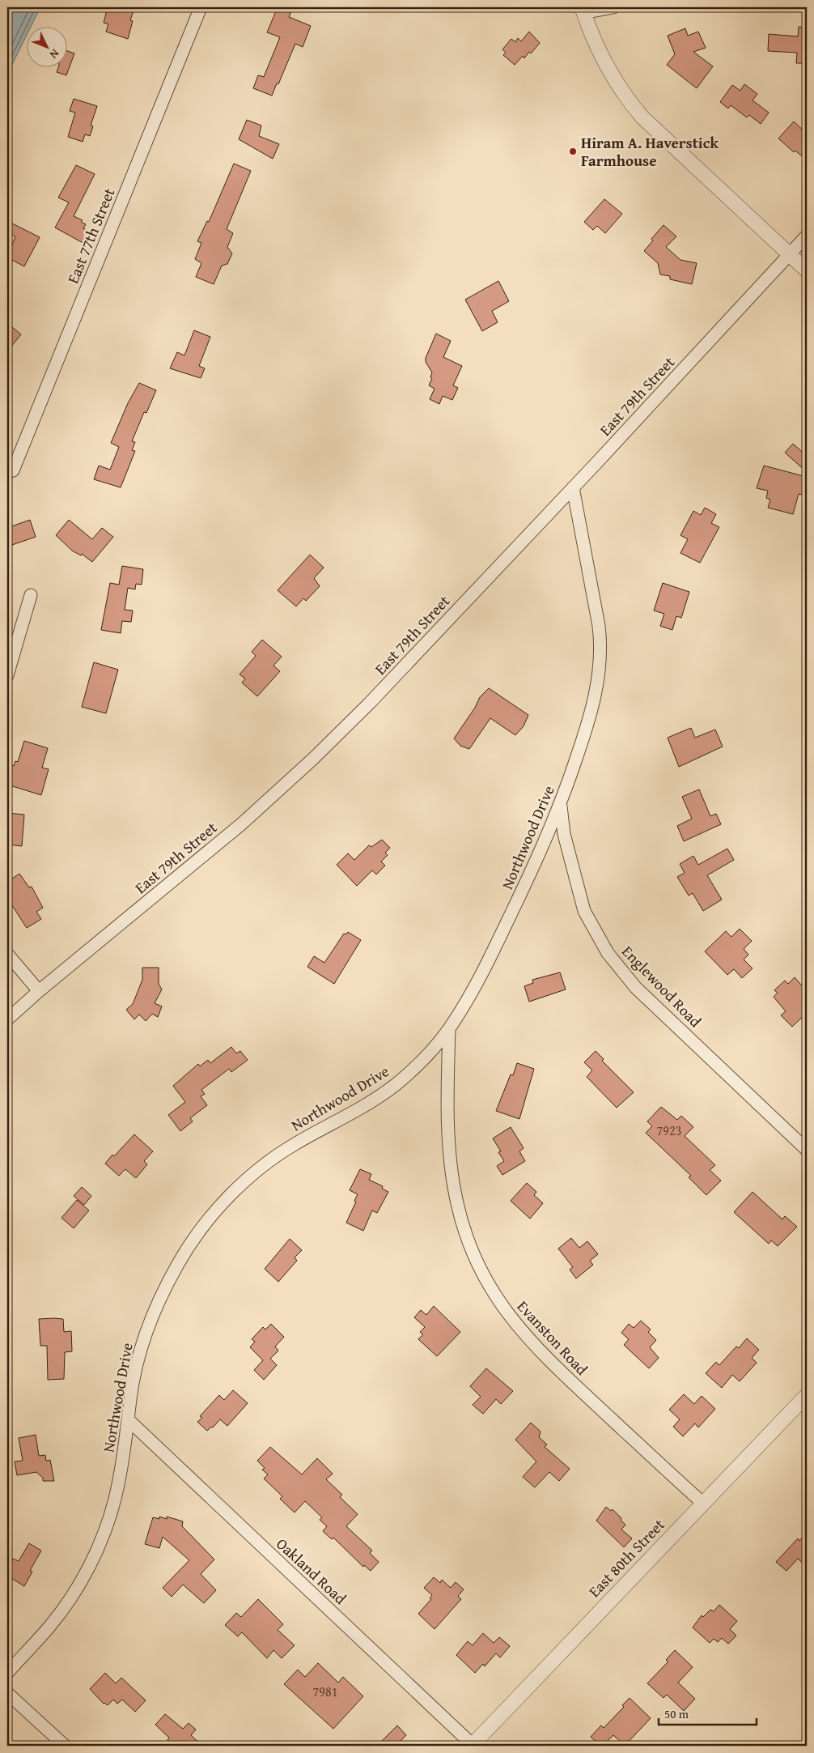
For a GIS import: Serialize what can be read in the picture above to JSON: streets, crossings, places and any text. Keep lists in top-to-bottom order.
{
  "streets": {
    "street": [
      "East 77th Street",
      "East 79th Street",
      "Northwood Drive",
      "Englewood Road",
      "Evanston Road",
      "East 80th Street",
      "Oakland Road"
    ]
  },
  "crossings": [
    ["East 79th Street", "Northwood Drive"],
    ["Northwood Drive", "Englewood Road"],
    ["Northwood Drive", "Evanston Road"],
    ["Northwood Drive", "Oakland Road"],
    ["Evanston Road", "East 80th Street"],
    ["East 80th Street", "Oakland Road"]
  ],
  "places": ["Hiram A. Haverstick Farmhouse"],
  "house_numbers": ["7923", "7981"],
  "scale_bar": "50 m",
  "north": "bottom right"
}
